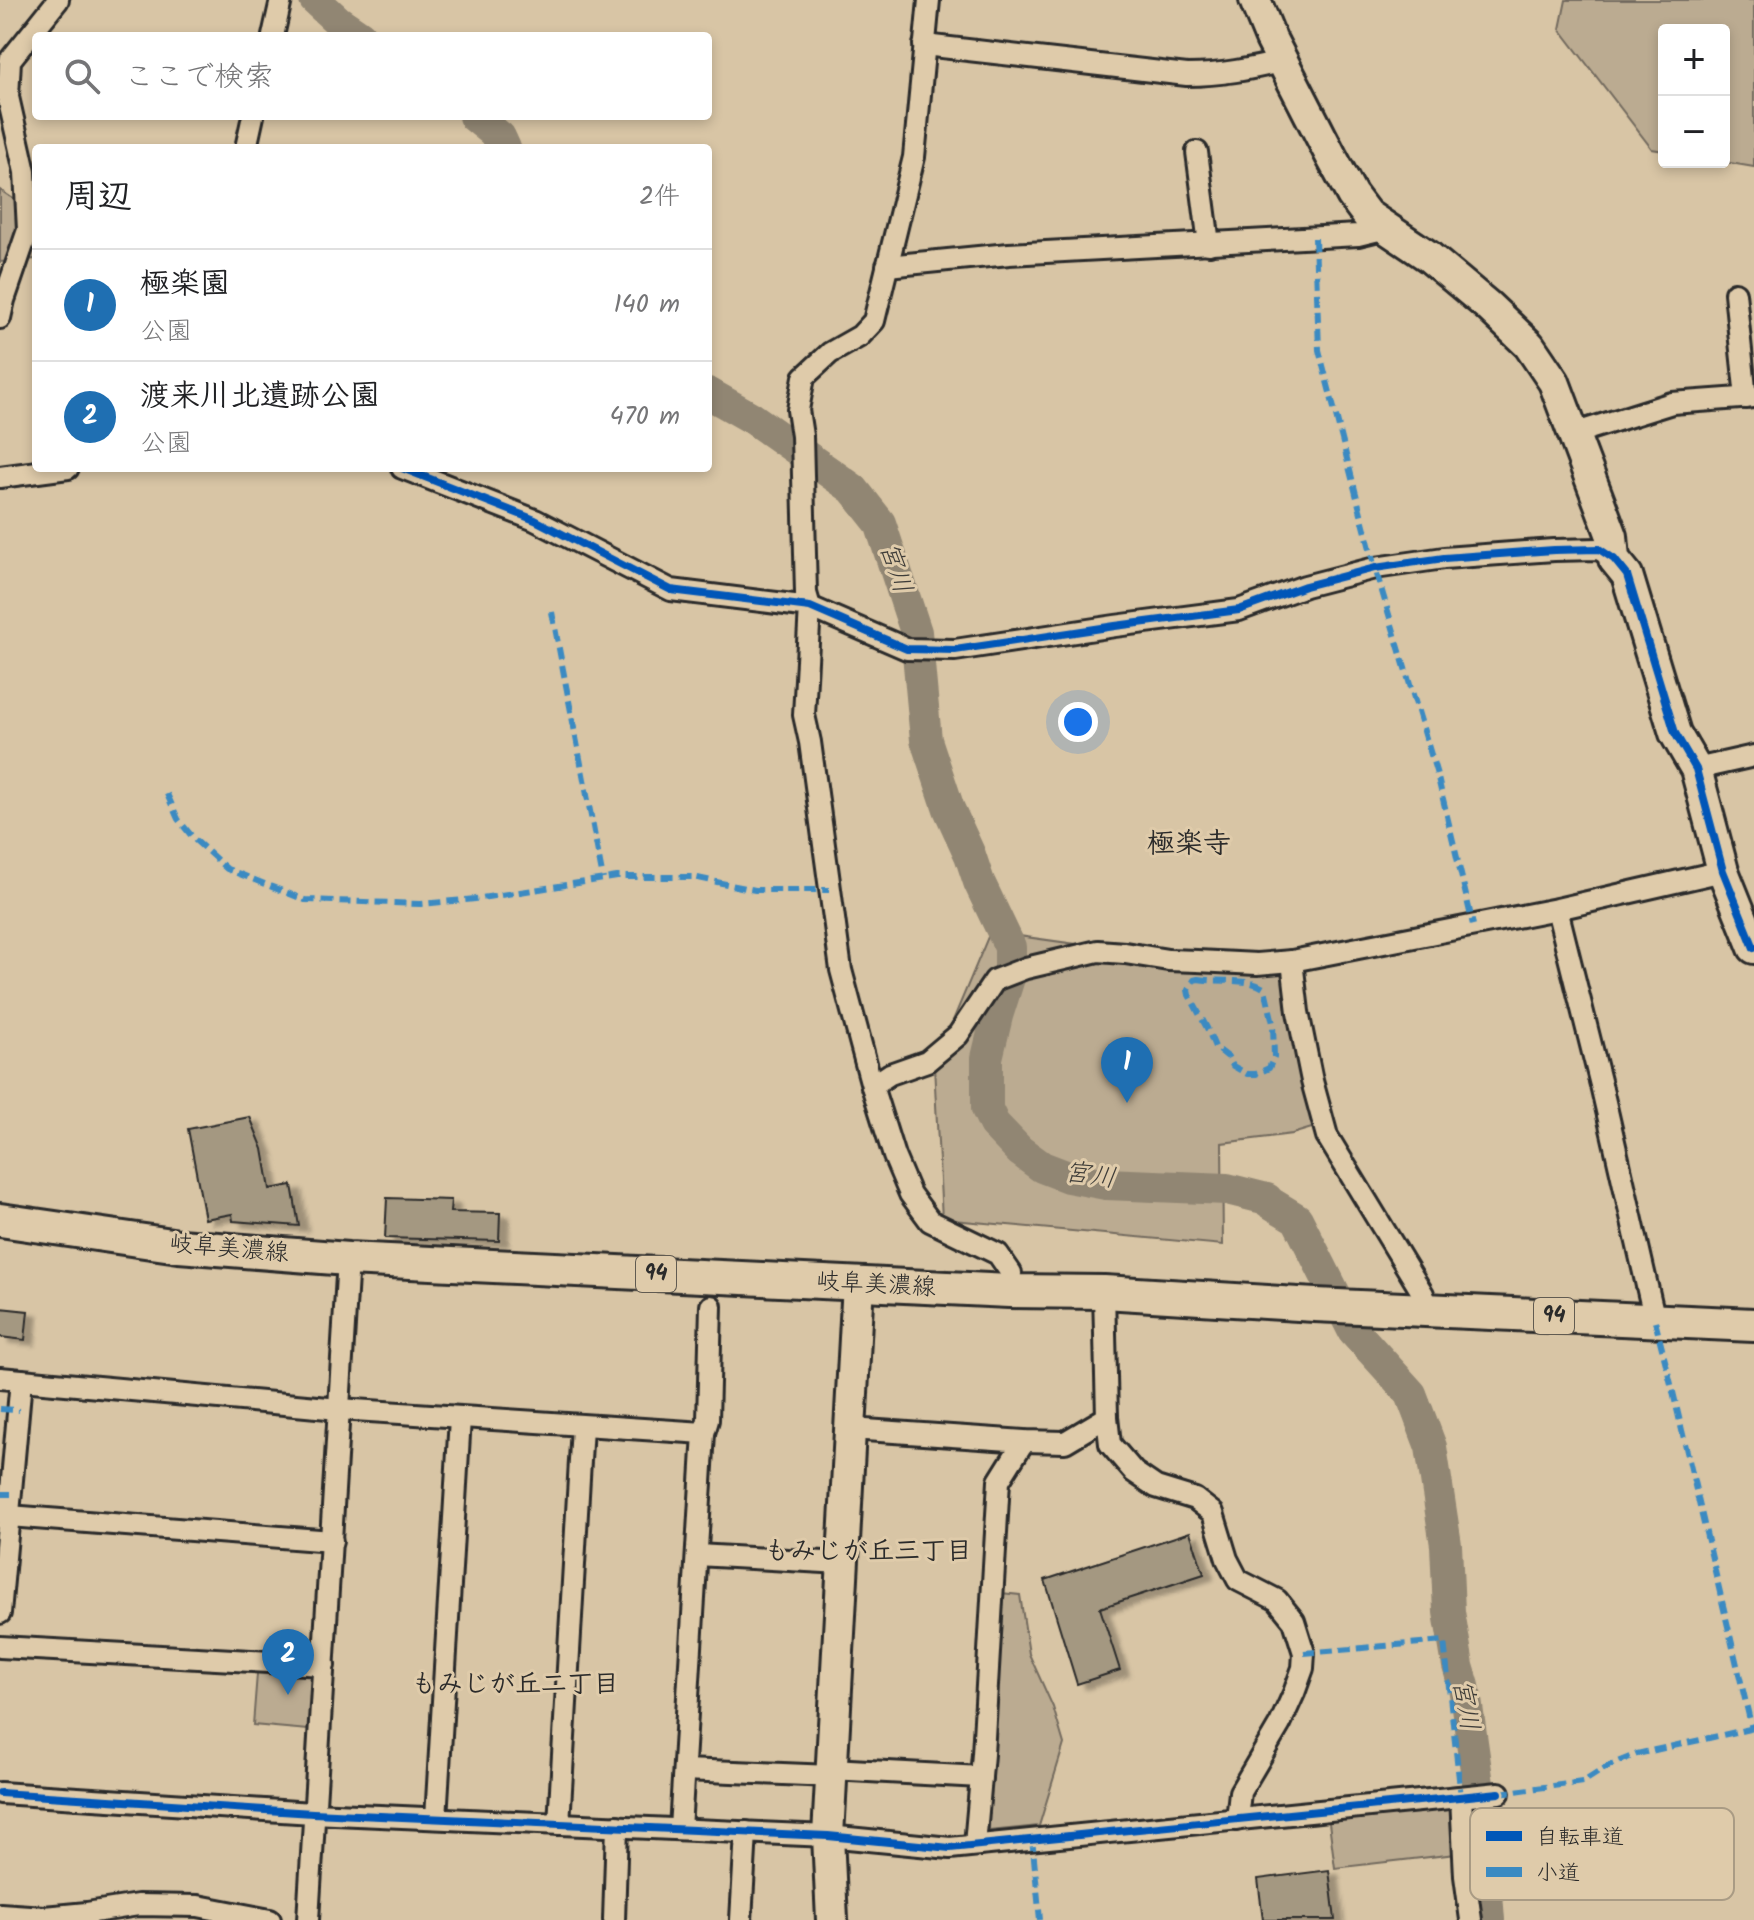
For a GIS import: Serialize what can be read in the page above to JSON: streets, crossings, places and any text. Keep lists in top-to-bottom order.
{
  "streets": {
    "main road": ["岐阜美濃線", "94"]
  },
  "districts": ["極楽寺", "もみじが丘三丁目", "もみじが丘二丁目"],
  "water": ["宮川"],
  "legend": ["自転車道", "小道"],
  "page": {
    "map_buttons": ["+", "−"],
    "search": "ここで検索",
    "heading": ["周辺", "2件"],
    "list": [
      {
        "mark": "1",
        "name": "極楽園",
        "note": "公園",
        "value": "140 m"
      },
      {
        "mark": "2",
        "name": "渡来川北遺跡公園",
        "note": "公園",
        "value": "470 m"
      }
    ],
    "pins": ["1", "2"]
  }
}
